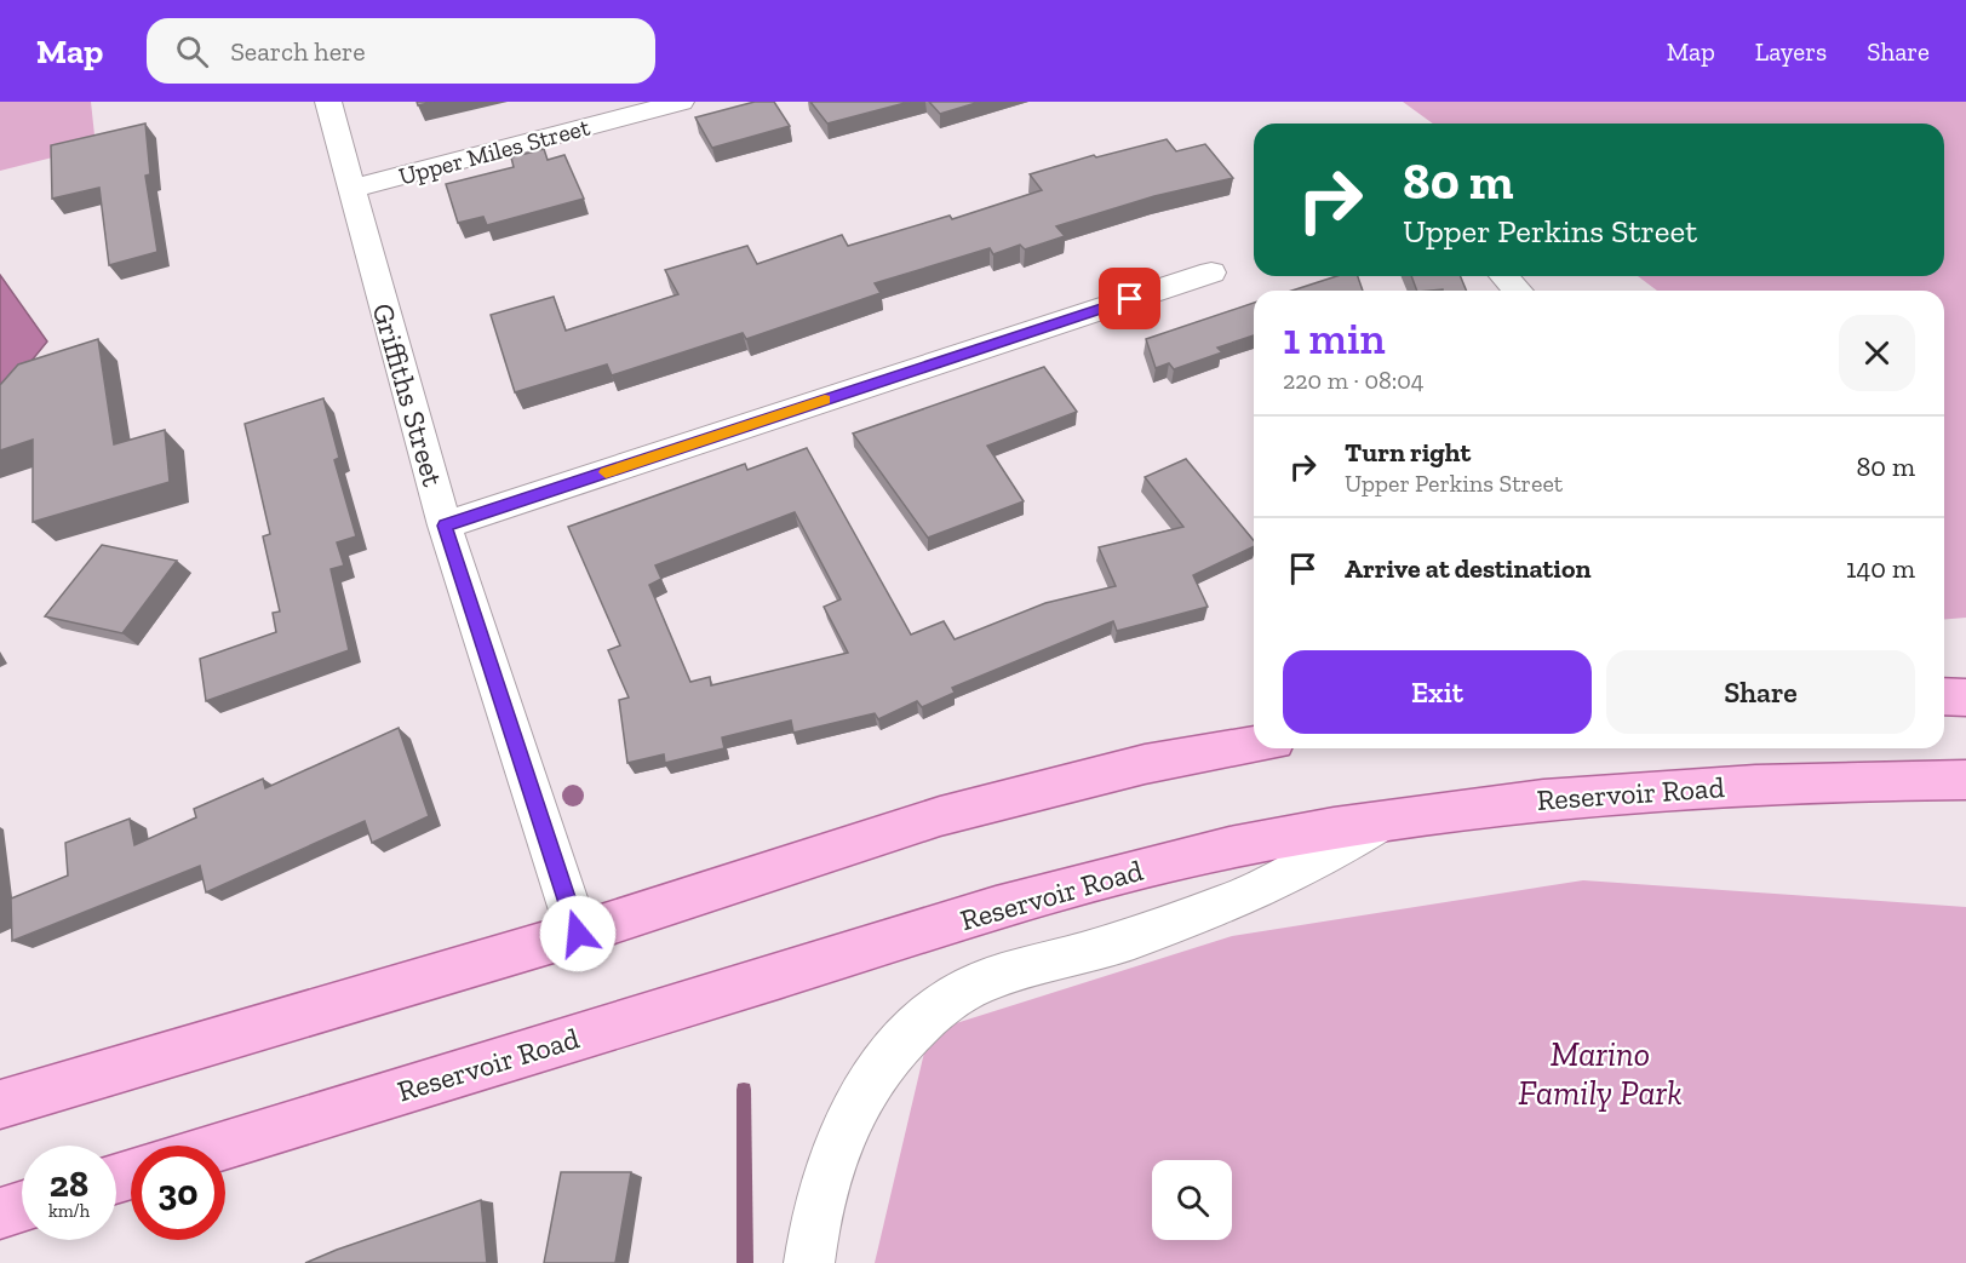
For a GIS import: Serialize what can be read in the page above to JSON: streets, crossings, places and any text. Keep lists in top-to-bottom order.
{
  "streets": {
    "main road": ["Reservoir Road"],
    "street": ["Upper Miles Street", "Griffiths Street"]
  },
  "crossings": [
    ["Upper Miles Street", "Griffiths Street"]
  ],
  "parks": ["Marino Family Park"],
  "page": {
    "header": "Map",
    "search": "Search here",
    "nav": ["Map", "Layers", "Share"],
    "turn": ["80 m", "Upper Perkins Street"],
    "heading": ["1 min", "220 m · 08:04"],
    "list": [
      {
        "name": "Turn right",
        "note": "Upper Perkins Street",
        "value": "80 m"
      },
      {
        "name": "Arrive at destination",
        "value": "140 m"
      }
    ],
    "buttons": ["Exit", "Share"],
    "speed": "28 km/h",
    "limit": "30"
  }
}
